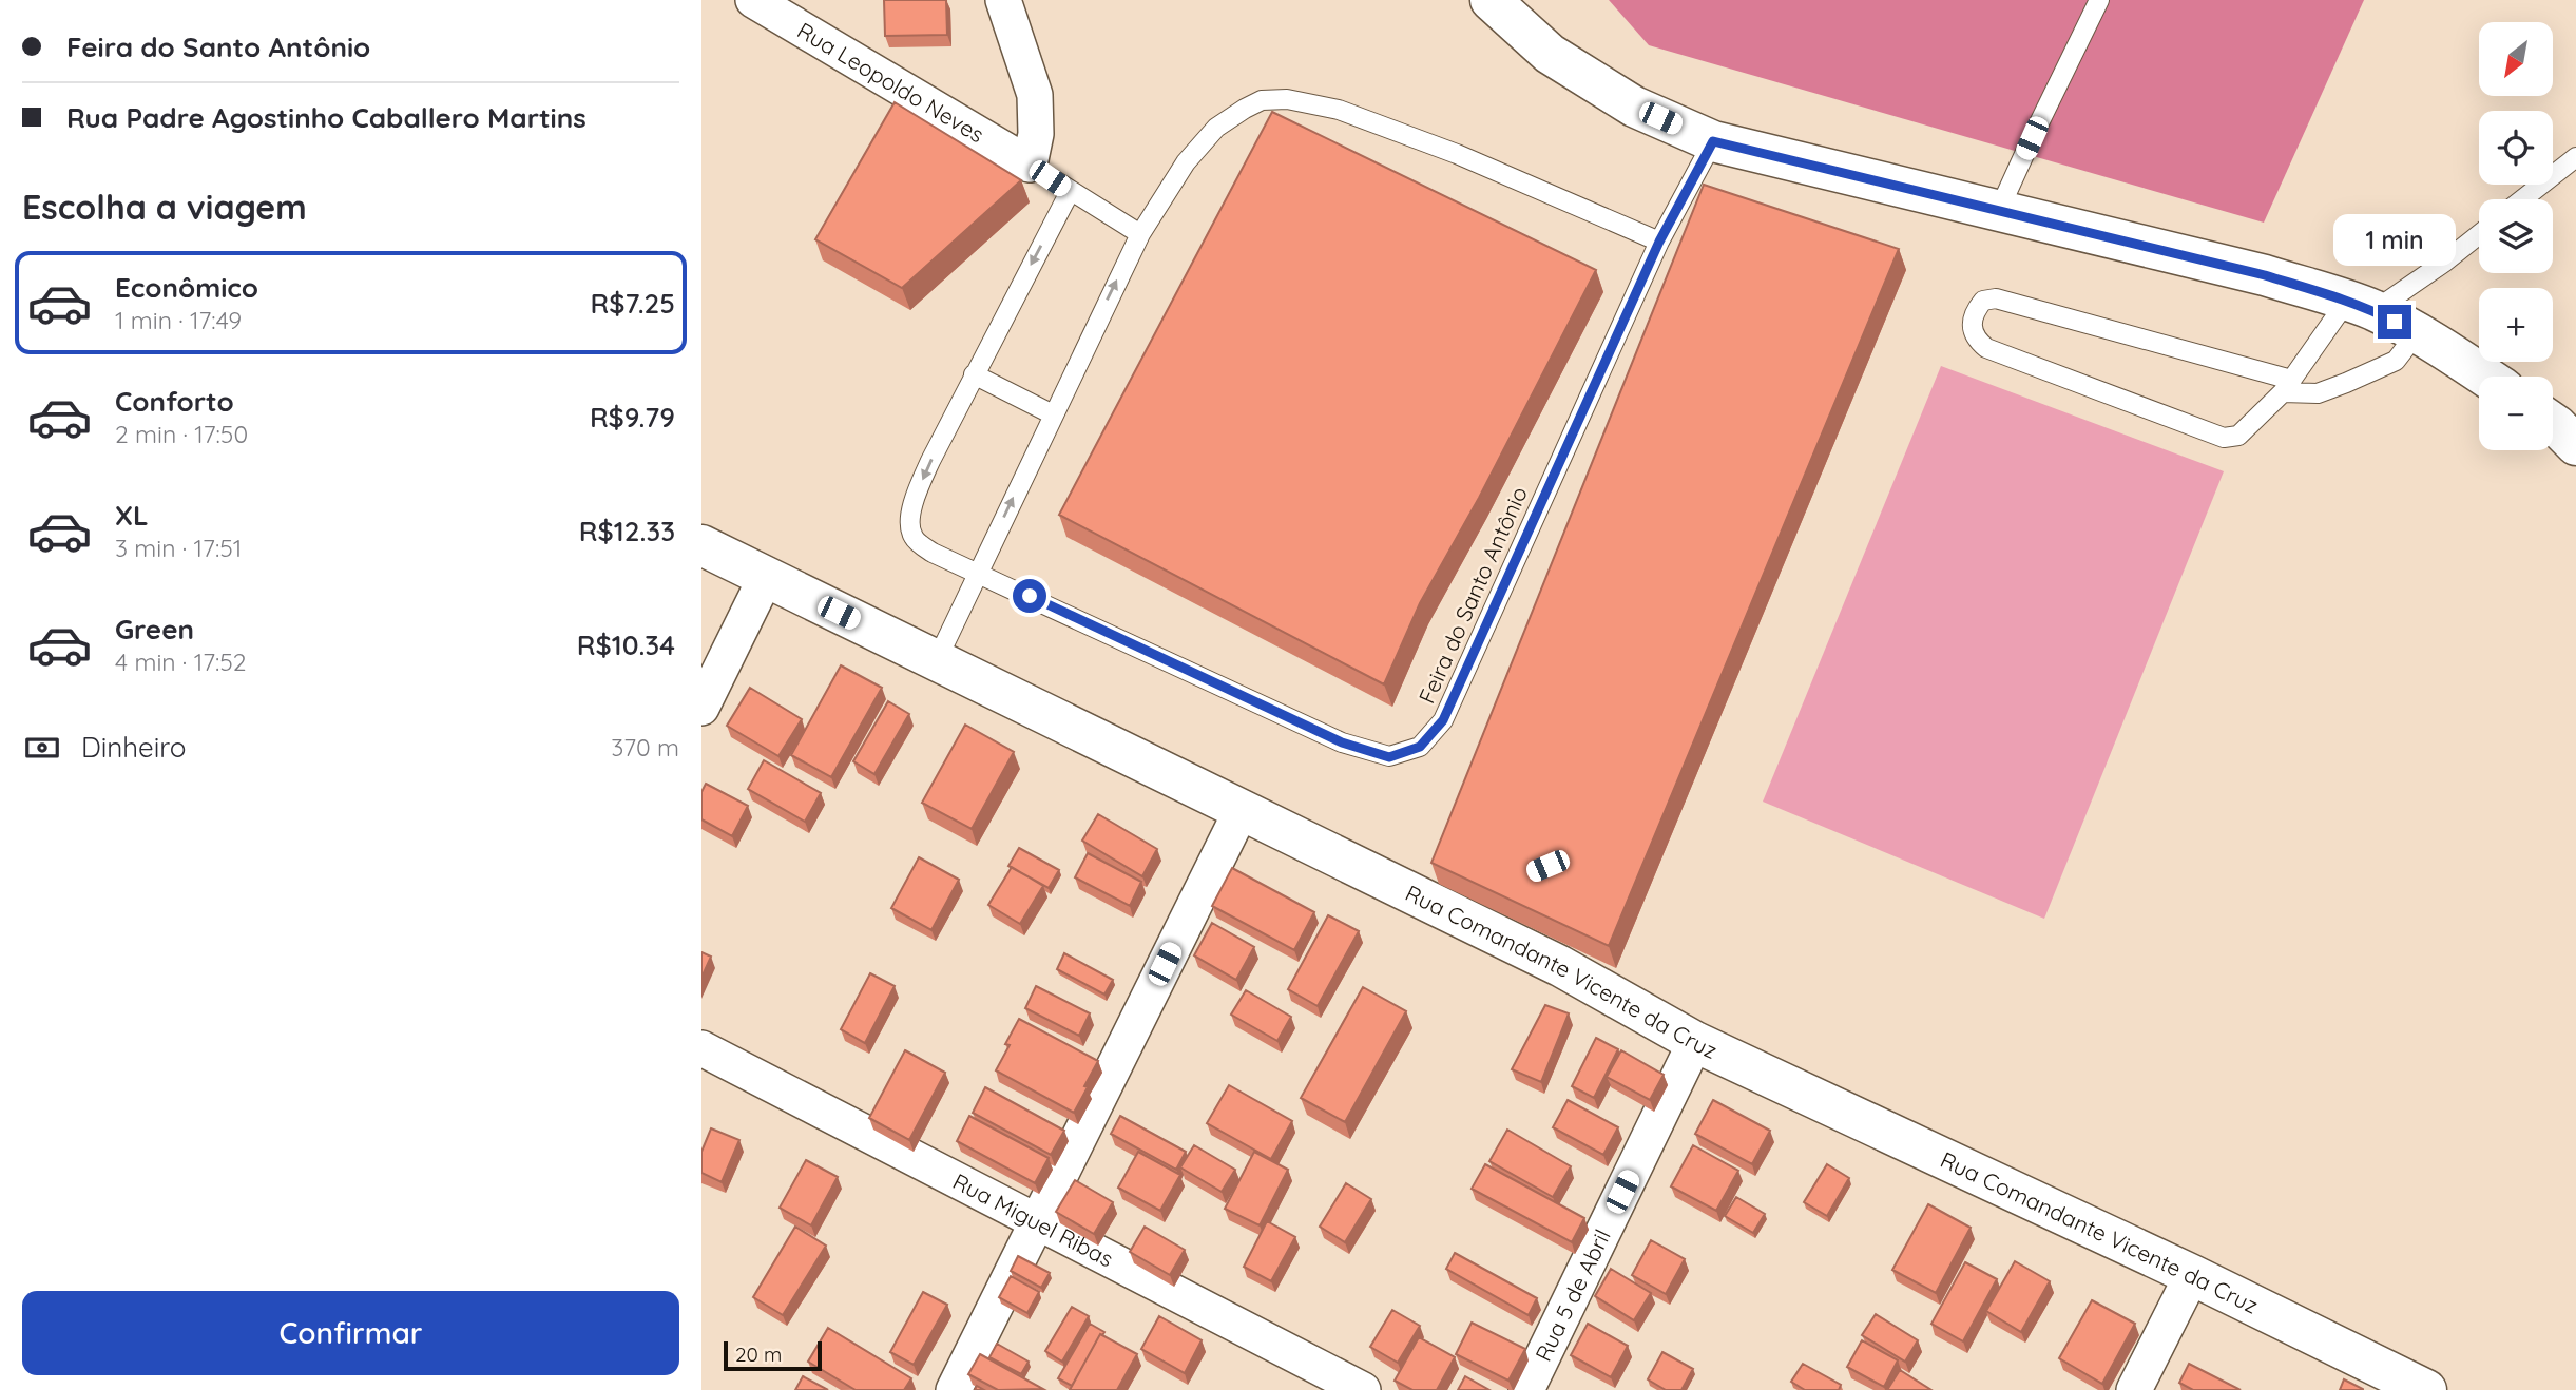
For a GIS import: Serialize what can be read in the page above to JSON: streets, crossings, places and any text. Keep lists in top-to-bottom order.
{
  "streets": {
    "street": [
      "Rua Leopoldo Neves",
      "Rua Comandante Vicente da Cruz",
      "Rua Miguel Ribas",
      "Rua 5 de Abril"
    ],
    "lane": ["Feira do Santo Antônio"]
  },
  "crossings": [
    ["Rua Comandante Vicente da Cruz", "Rua 5 de Abril"]
  ],
  "scale_bar": "20 m",
  "north": "bottom left",
  "page": {
    "banner": ["Feira do Santo Antônio", "Rua Padre Agostinho Caballero Martins"],
    "map_buttons": ["+", "−"],
    "heading": "Escolha a viagem",
    "bubble": "1 min",
    "list": [
      {
        "name": "Econômico",
        "note": "1 min · 17:49",
        "value": "R$7.25"
      },
      {
        "name": "Conforto",
        "note": "2 min · 17:50",
        "value": "R$9.79"
      },
      {
        "name": "XL",
        "note": "3 min · 17:51",
        "value": "R$12.33"
      },
      {
        "name": "Green",
        "note": "4 min · 17:52",
        "value": "R$10.34"
      }
    ],
    "pay": ["Dinheiro", "370 m"],
    "buttons": "Confirmar",
    "scale": "20 m"
  }
}
